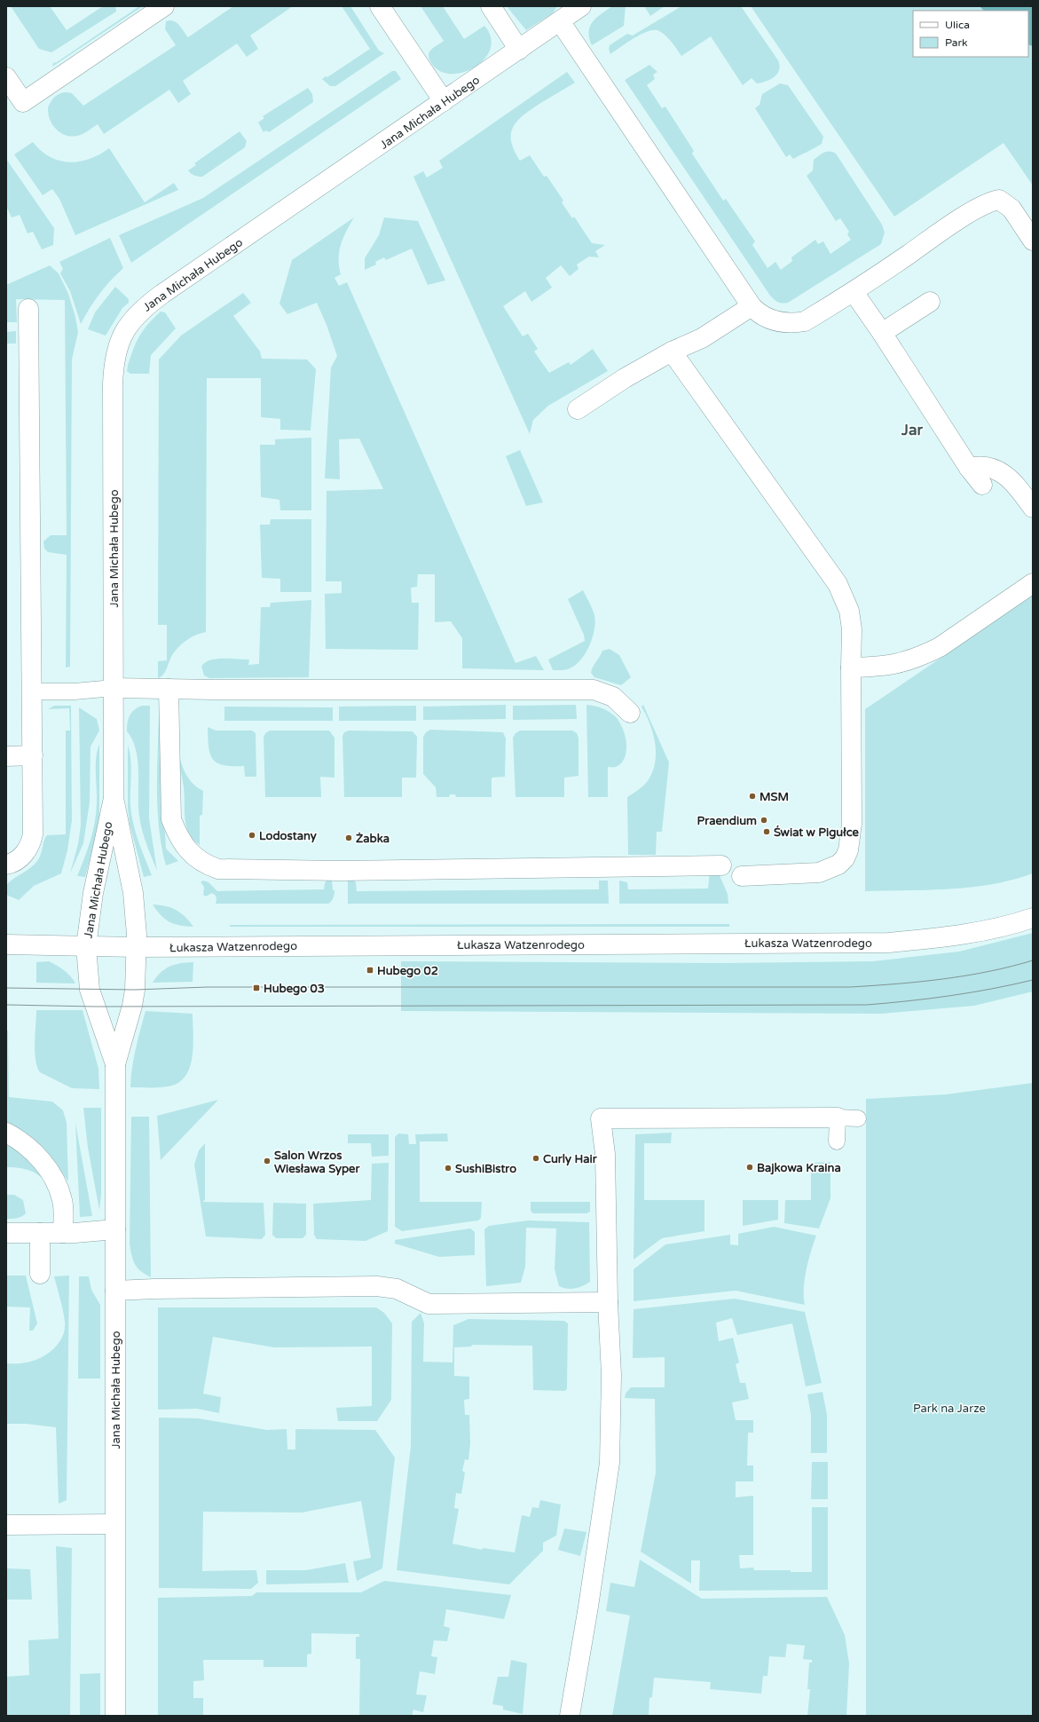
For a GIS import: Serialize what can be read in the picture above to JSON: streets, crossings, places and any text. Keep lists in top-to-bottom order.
{
  "streets": {
    "street": ["Jana Michała Hubego", "Łukasza Watzenrodego"]
  },
  "crossings": [
    ["Jana Michała Hubego", "Łukasza Watzenrodego"]
  ],
  "districts": ["Jar"],
  "parks": ["Park na Jarze"],
  "places": {
    "other": [
      "MSM",
      "Praendium",
      "Świat w Pigułce",
      "Lodostany",
      "Żabka",
      "Curly Hair",
      "Salon Wrzos Wiesława Syper",
      "Bajkowa Kraina",
      "SushiBistro"
    ],
    "transit": ["Hubego 02", "Hubego 03"]
  },
  "legend": ["Ulica", "Park"]
}
